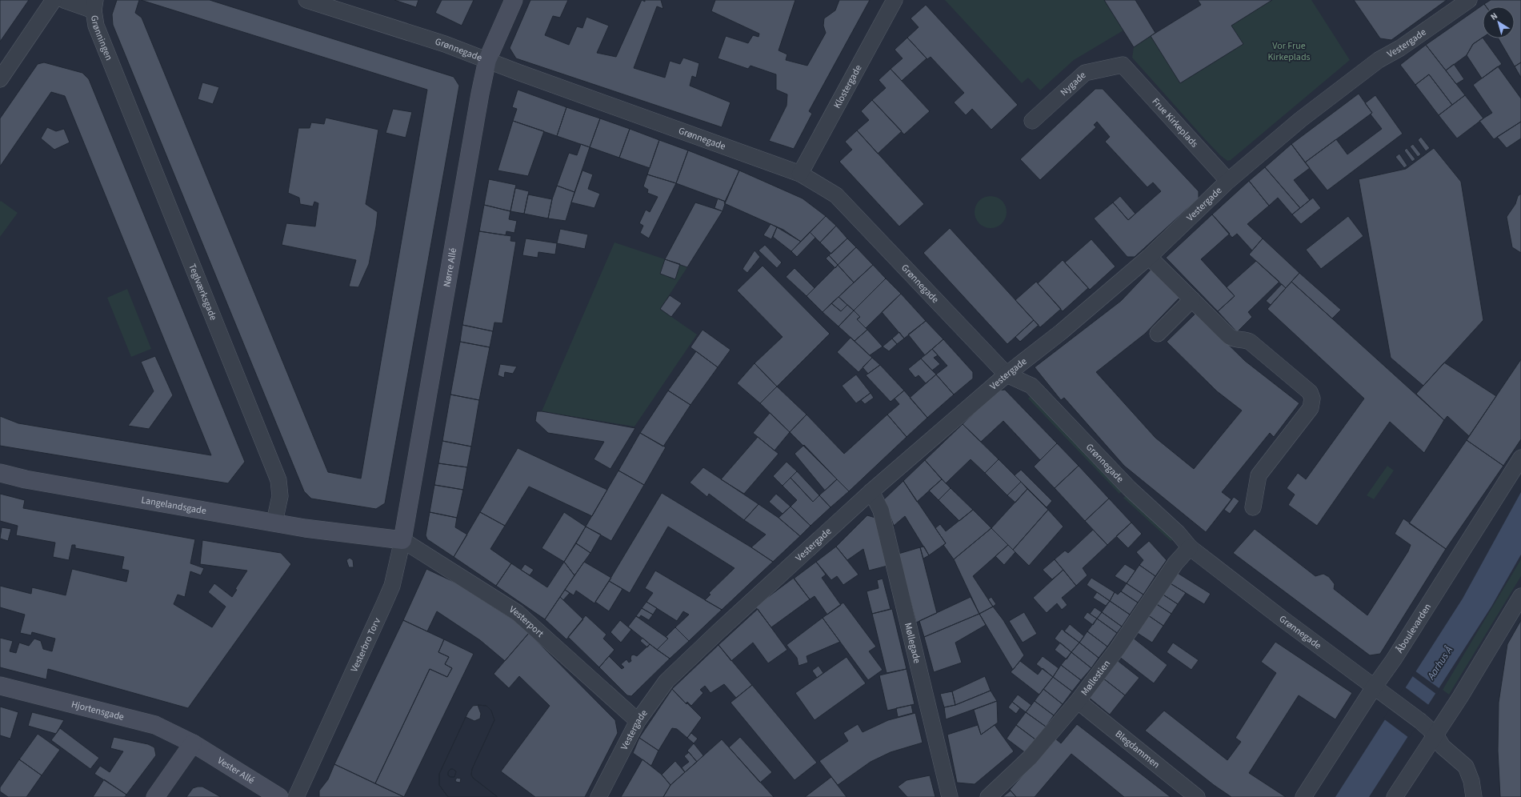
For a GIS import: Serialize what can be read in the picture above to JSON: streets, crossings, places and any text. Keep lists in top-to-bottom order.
{
  "streets": {
    "street": [
      "Grønningen",
      "Vestergade",
      "Grønnegade",
      "Nygade",
      "Klostergade",
      "Frue Kirkeplads",
      "Nørre Allé",
      "Teglværksgade",
      "Langelandsgade",
      "Vesterport",
      "Åboulevarden",
      "Møllegade",
      "Vesterbro Torv",
      "Møllestien",
      "Hjortensgade",
      "Blegdammen",
      "Vester Allé"
    ]
  },
  "crossings": [
    ["Grønningen", "Teglværksgade"],
    ["Vestergade", "Grønnegade"],
    ["Vestergade", "Frue Kirkeplads"],
    ["Vestergade", "Vesterport"],
    ["Vestergade", "Møllegade"],
    ["Grønnegade", "Klostergade"],
    ["Grønnegade", "Nørre Allé"],
    ["Grønnegade", "Åboulevarden"],
    ["Grønnegade", "Møllestien"],
    ["Nygade", "Frue Kirkeplads"],
    ["Nørre Allé", "Langelandsgade"],
    ["Nørre Allé", "Vesterport"],
    ["Nørre Allé", "Vesterbro Torv"],
    ["Teglværksgade", "Langelandsgade"],
    ["Langelandsgade", "Vesterport"],
    ["Langelandsgade", "Vesterbro Torv"],
    ["Vesterport", "Vesterbro Torv"],
    ["Møllestien", "Blegdammen"],
    ["Hjortensgade", "Vester Allé"]
  ],
  "water": ["Aarhus Å"],
  "parks": ["Vor Frue Kirkeplads"],
  "north": "top left"
}
